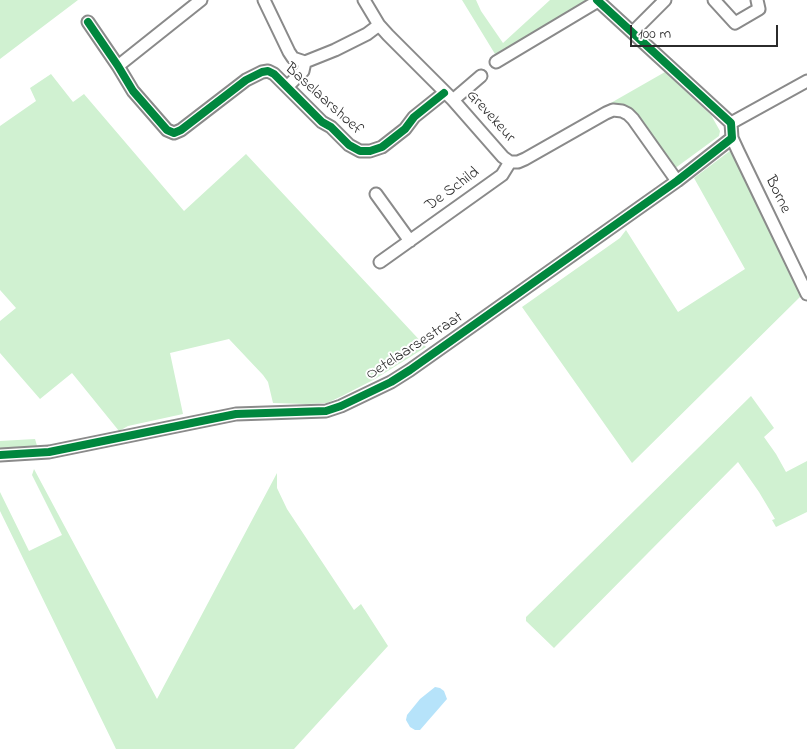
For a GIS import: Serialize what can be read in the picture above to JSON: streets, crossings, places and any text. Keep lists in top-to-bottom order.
{
  "streets": {
    "street": [
      "Baselaarshoef",
      "Grevekeur",
      "De Schild",
      "Borne",
      "Oetelaarsestraat"
    ]
  },
  "crossings": [
    ["Baselaarshoef", "Grevekeur"],
    ["Grevekeur", "De Schild"],
    ["Grevekeur", "Oetelaarsestraat"],
    ["Borne", "Oetelaarsestraat"]
  ],
  "scale_bar": "100 m"
}
